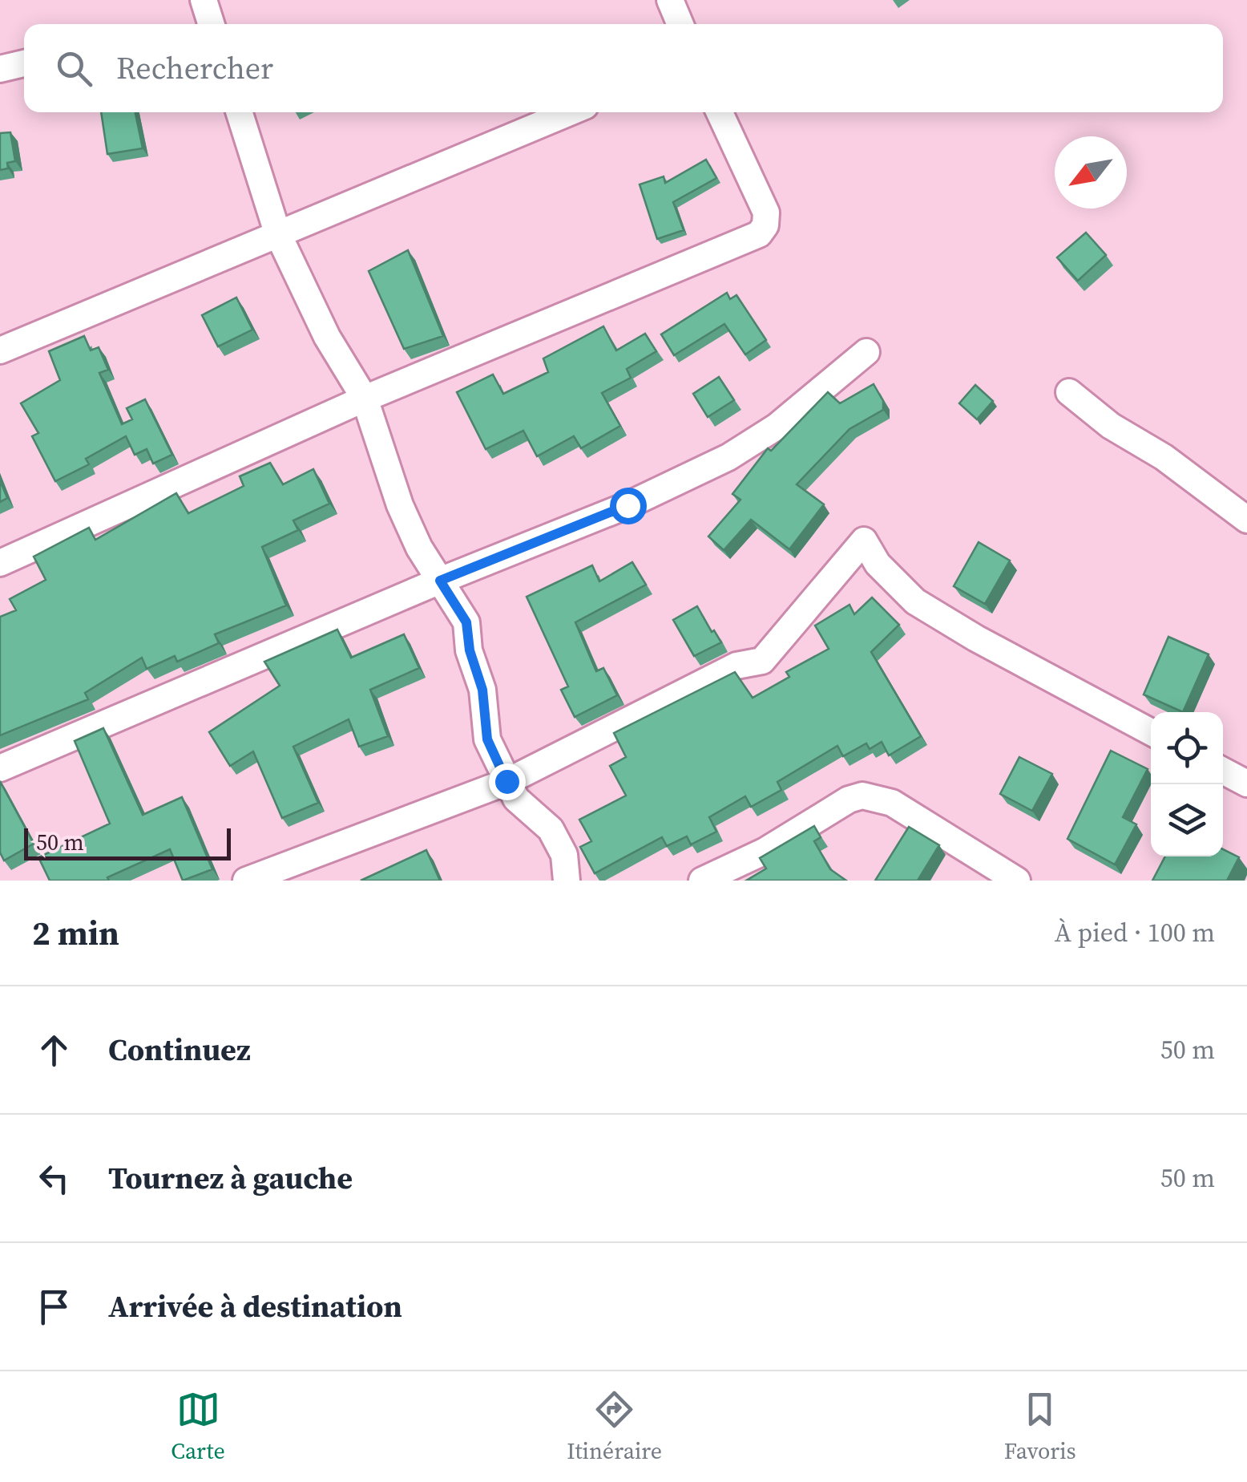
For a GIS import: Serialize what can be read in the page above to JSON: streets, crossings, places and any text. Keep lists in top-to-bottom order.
{
  "scale_bar": "50 m",
  "north": "bottom left",
  "page": {
    "search": "Rechercher",
    "scale": "50 m",
    "heading": ["2 min", "À pied · 100 m"],
    "list": [
      ["Continuez", "50 m"],
      ["Tournez à gauche", "50 m"],
      "Arrivée à destination"
    ],
    "nav": ["Carte", "Itinéraire", "Favoris"]
  }
}
